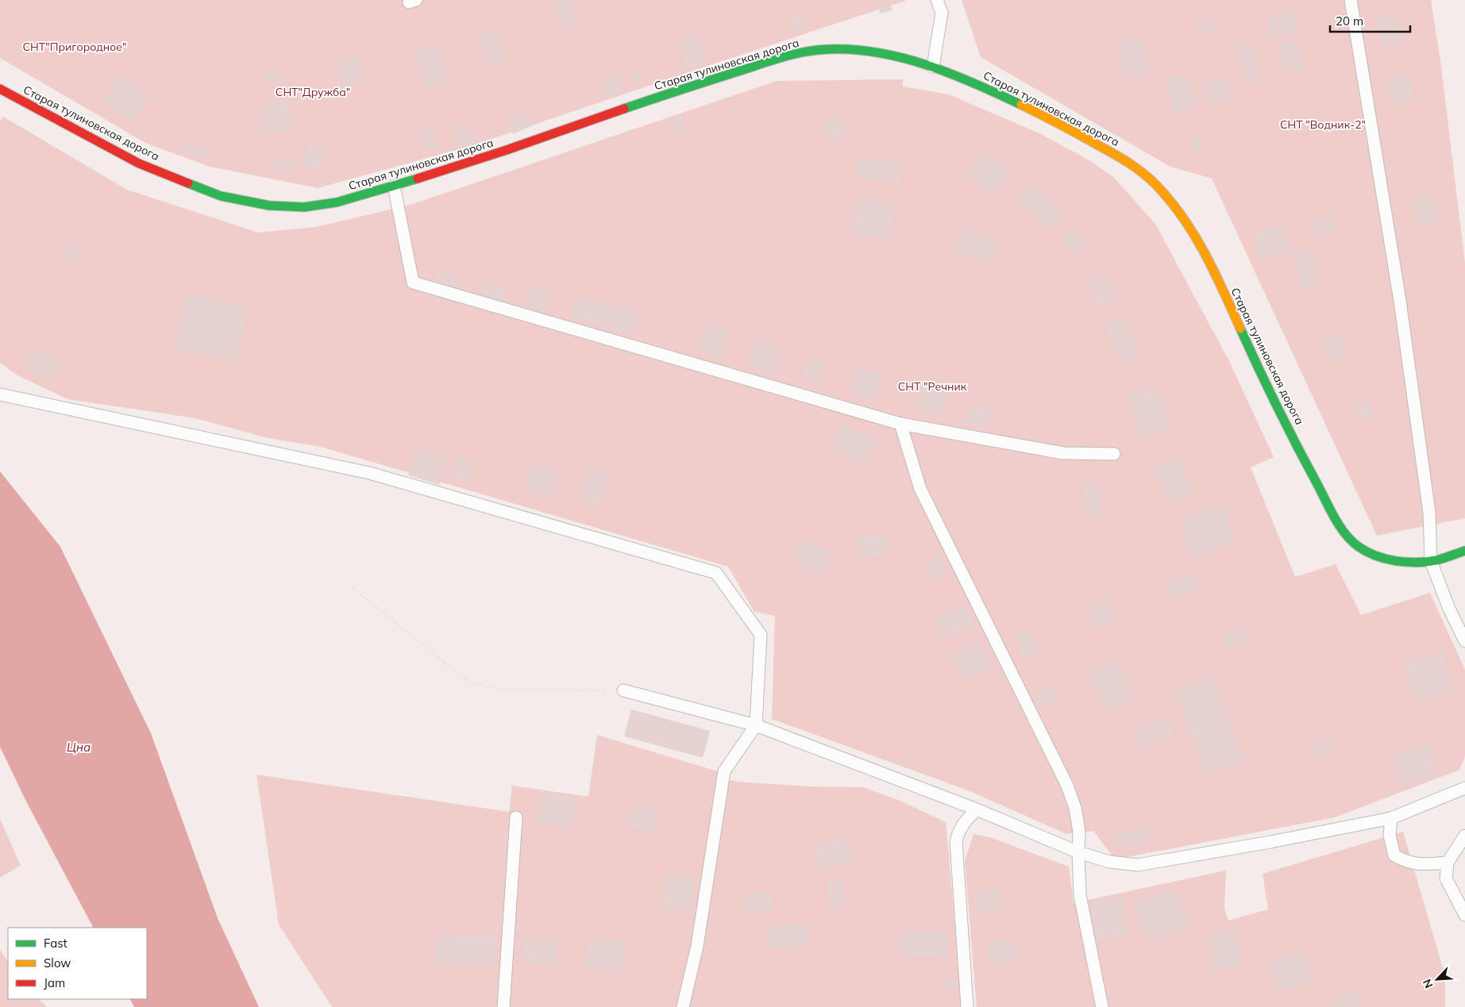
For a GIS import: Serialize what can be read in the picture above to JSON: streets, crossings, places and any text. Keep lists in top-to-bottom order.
{
  "streets": {
    "street": ["Старая тулиновская дорога"]
  },
  "water": ["Цна"],
  "parks": [
    "СНТ\"Пригородное\"",
    "СНТ\"Дружба\"",
    "СНТ \"Водник-2\"",
    "СНТ \"Речник"
  ],
  "legend": ["Fast", "Slow", "Jam"],
  "scale_bar": "20 m",
  "north": "bottom left"
}
